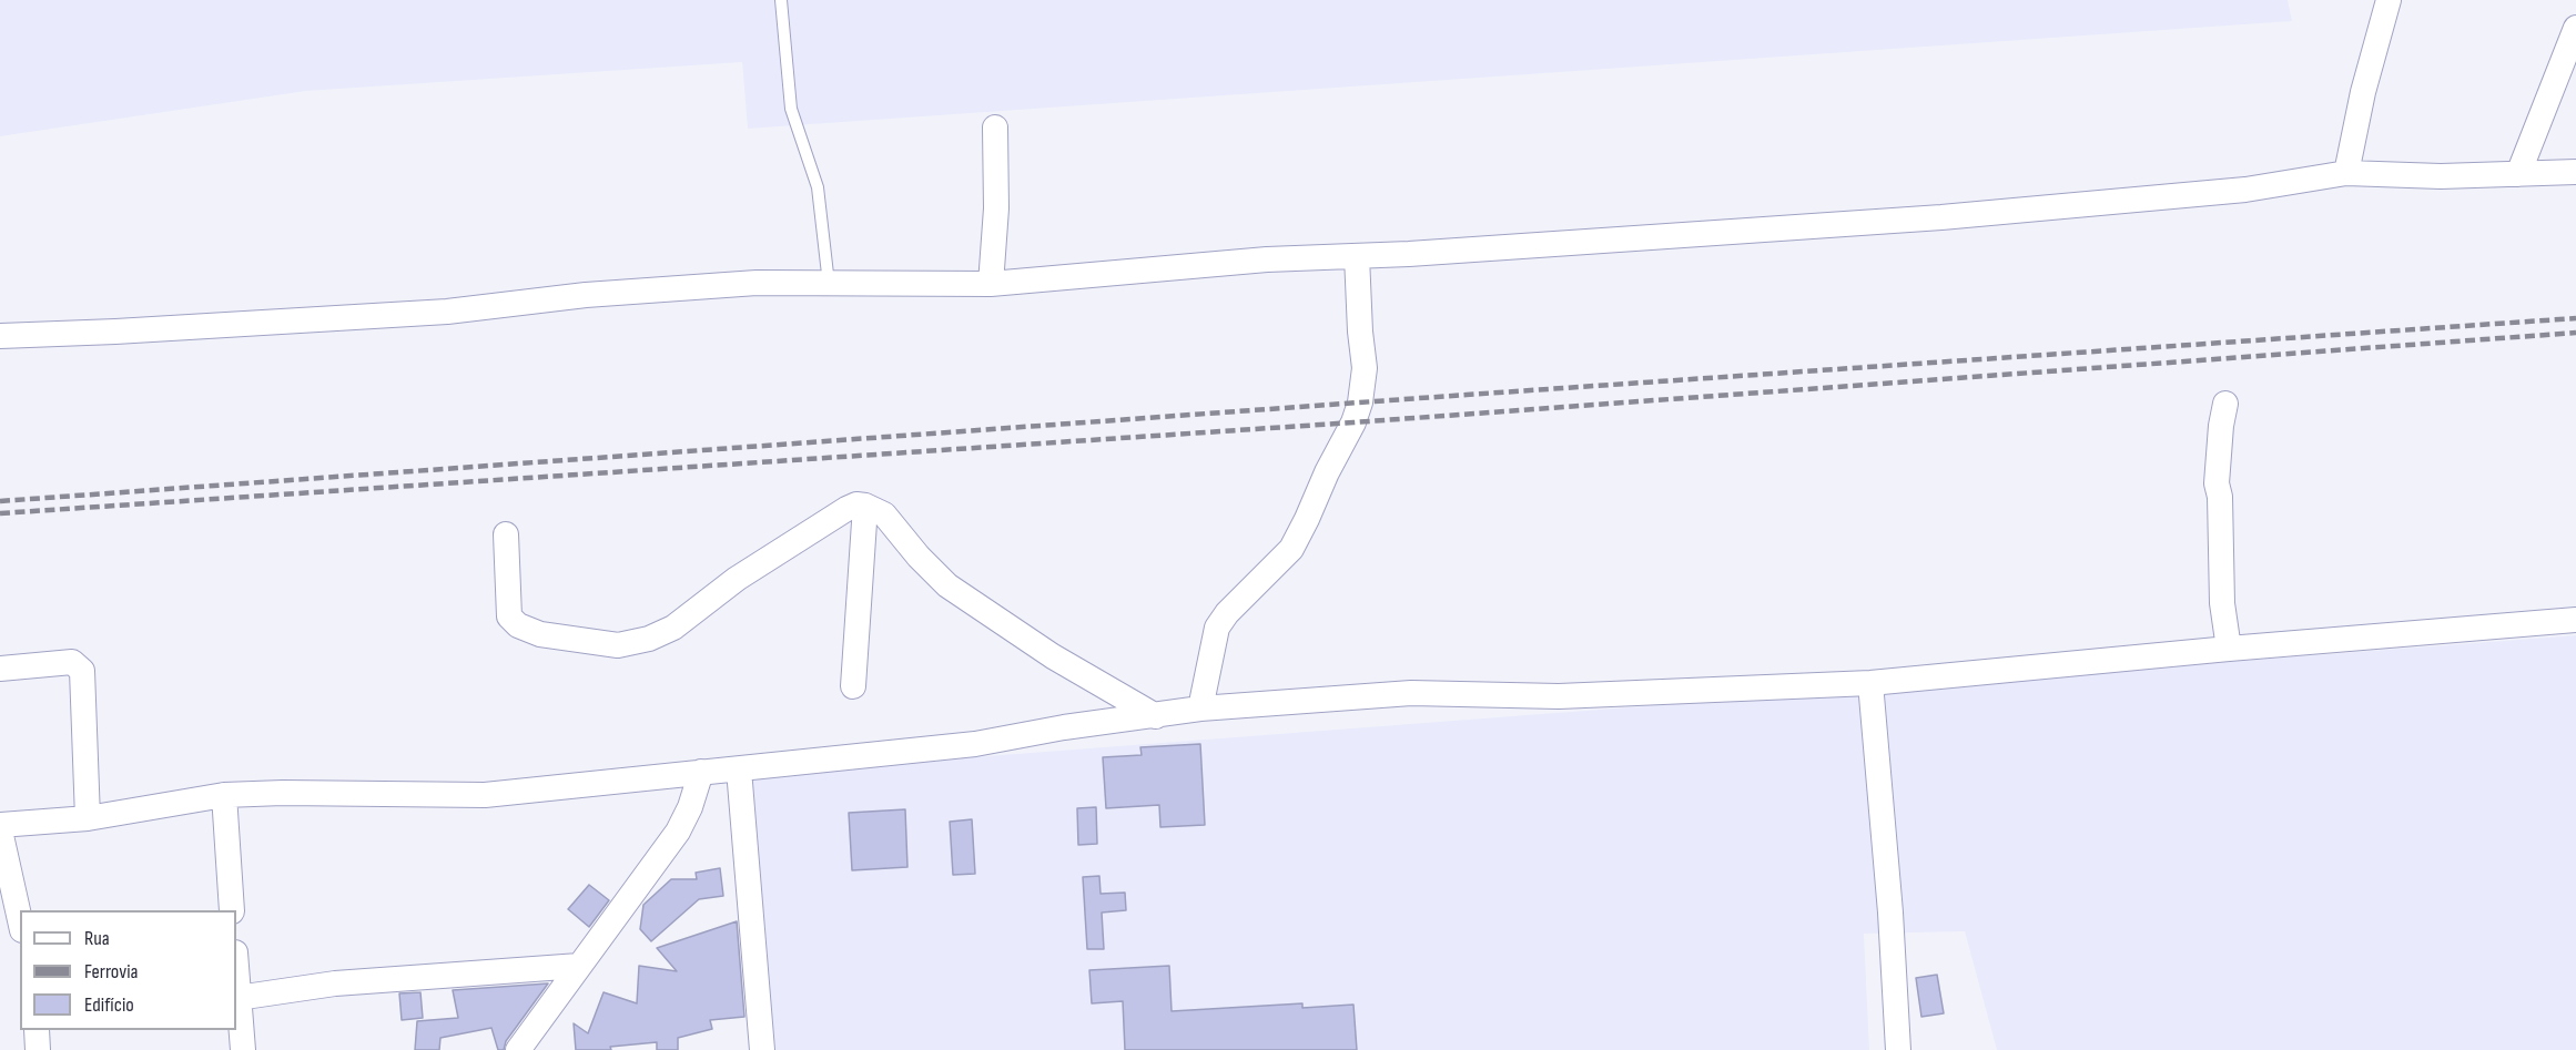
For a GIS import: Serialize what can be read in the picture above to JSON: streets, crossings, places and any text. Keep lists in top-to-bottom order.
{
  "legend": ["Rua", "Ferrovia", "Edifício"]
}
